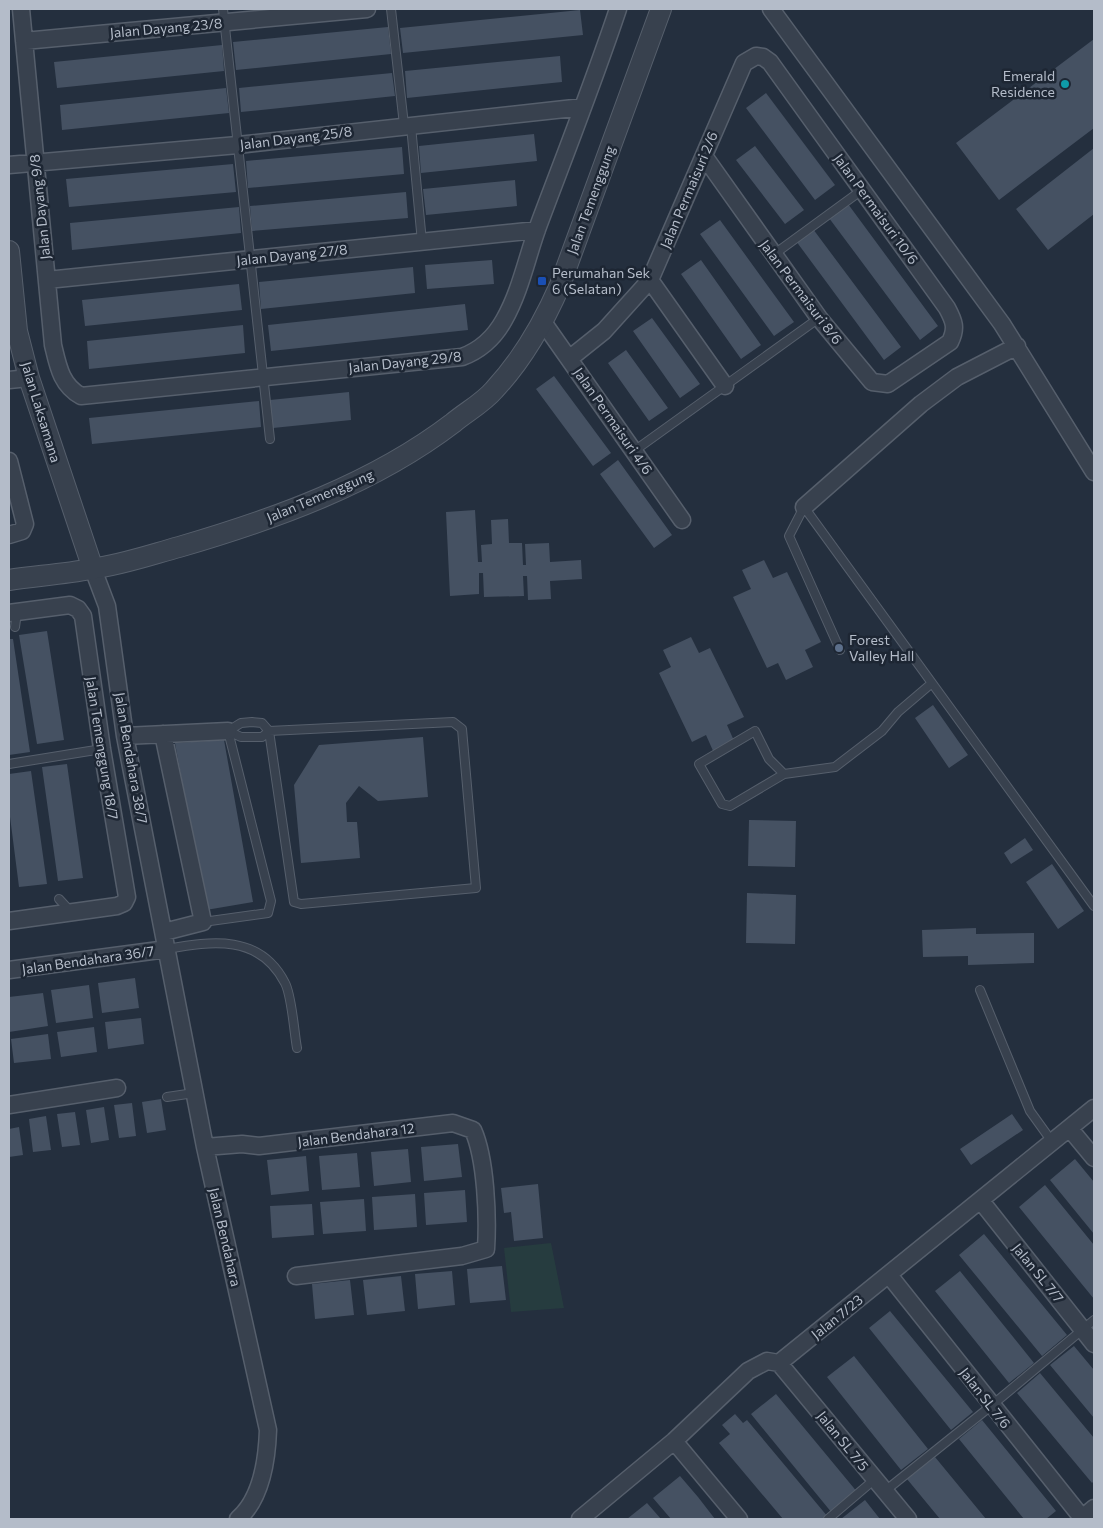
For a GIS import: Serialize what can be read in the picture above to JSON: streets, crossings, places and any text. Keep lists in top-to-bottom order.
{
  "streets": {
    "street": [
      "Jalan Dayang 23/8",
      "Jalan Dayang 25/8",
      "Jalan Permaisuri 2/6",
      "Jalan Temenggung",
      "Jalan Dayang 9/8",
      "Jalan Permaisuri 10/6",
      "Jalan Dayang 27/8",
      "Jalan Permaisuri 8/6",
      "Jalan Dayang 29/8",
      "Jalan Laksamana",
      "Jalan Permaisuri 4/6",
      "Jalan Temenggung 18/7",
      "Jalan Bendahara 38/7",
      "Jalan Bendahara 36/7",
      "Jalan Bendahara 12",
      "Jalan Bendahara",
      "Jalan SL 7/7",
      "Jalan 7/23",
      "Jalan SL 7/6",
      "Jalan SL 7/5"
    ]
  },
  "crossings": [
    ["Jalan Dayang 23/8", "Jalan Dayang 9/8"],
    ["Jalan Dayang 25/8", "Jalan Dayang 9/8"],
    ["Jalan Dayang 25/8", "Jalan Dayang 29/8"],
    ["Jalan Permaisuri 2/6", "Jalan Permaisuri 10/6"],
    ["Jalan Permaisuri 2/6", "Jalan Permaisuri 8/6"],
    ["Jalan Permaisuri 2/6", "Jalan Permaisuri 4/6"],
    ["Jalan Temenggung", "Jalan Laksamana"],
    ["Jalan Temenggung", "Jalan Permaisuri 4/6"],
    ["Jalan Temenggung", "Jalan Bendahara 38/7"],
    ["Jalan Dayang 9/8", "Jalan Dayang 27/8"],
    ["Jalan Dayang 9/8", "Jalan Dayang 29/8"],
    ["Jalan Permaisuri 10/6", "Jalan Permaisuri 8/6"],
    ["Jalan Dayang 27/8", "Jalan Dayang 29/8"],
    ["Jalan Laksamana", "Jalan Bendahara 38/7"],
    ["Jalan Bendahara 38/7", "Jalan Bendahara 36/7"],
    ["Jalan Bendahara 38/7", "Jalan Bendahara"],
    ["Jalan Bendahara 36/7", "Jalan Bendahara"],
    ["Jalan Bendahara 12", "Jalan Bendahara"],
    ["Jalan SL 7/7", "Jalan 7/23"],
    ["Jalan 7/23", "Jalan SL 7/6"],
    ["Jalan 7/23", "Jalan SL 7/5"]
  ],
  "places": {
    "other": ["Emerald Residence", "Forest Valley Hall"],
    "transit": ["Perumahan Sek 6 (Selatan)"]
  }
}
